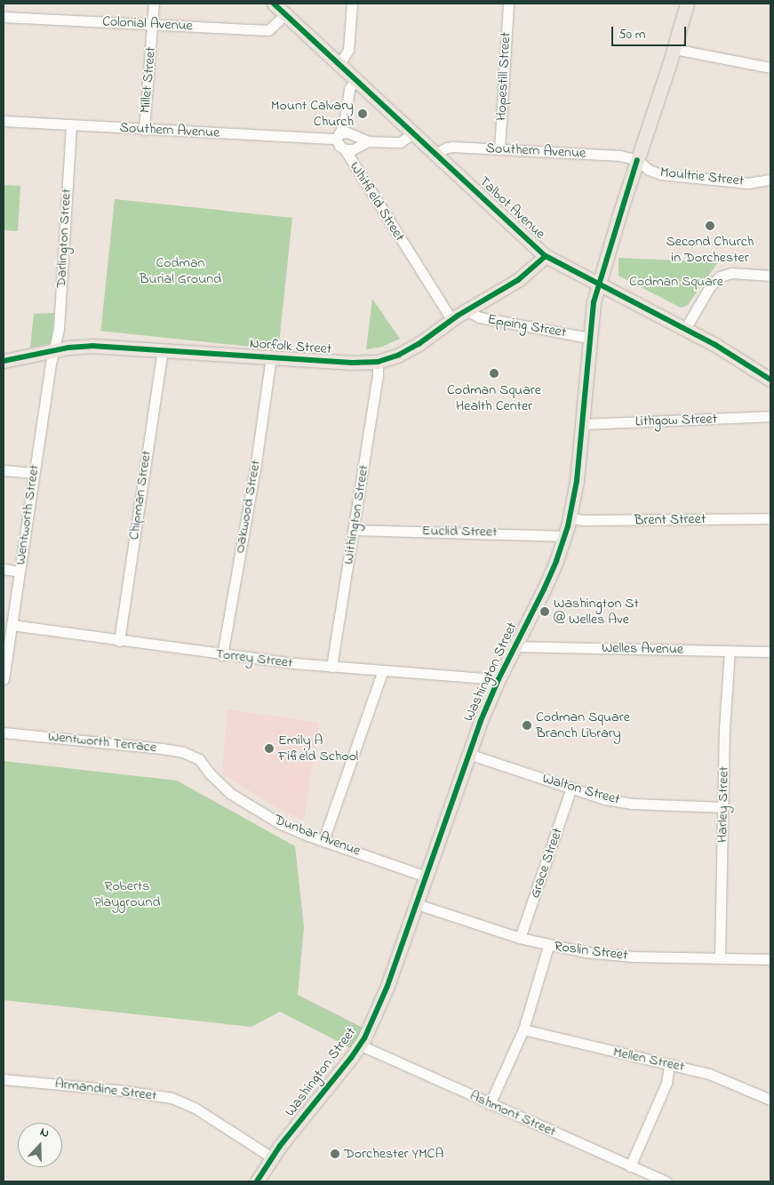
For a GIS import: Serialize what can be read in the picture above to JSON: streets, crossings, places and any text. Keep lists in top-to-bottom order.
{
  "streets": {
    "main road": ["Talbot Avenue", "Norfolk Street", "Washington Street"],
    "street": [
      "Colonial Avenue",
      "Hopestill Street",
      "Millet Street",
      "Southern Avenue",
      "Moultrie Street",
      "Whitfield Street",
      "Darlington Street",
      "Epping Street",
      "Lithgow Street",
      "Chipman Street",
      "Oakwood Street",
      "Wentworth Street",
      "Withington Street",
      "Brent Street",
      "Euclid Street",
      "Welles Avenue",
      "Torrey Street",
      "Wentworth Terrace",
      "Walton Street",
      "Harley Street",
      "Dunbar Avenue",
      "Grace Street",
      "Roslin Street",
      "Mellen Street",
      "Armandine Street",
      "Ashmont Street"
    ]
  },
  "crossings": [
    ["Colonial Avenue", "Millet Street"],
    ["Colonial Avenue", "Talbot Avenue"],
    ["Hopestill Street", "Southern Avenue"],
    ["Millet Street", "Southern Avenue"],
    ["Southern Avenue", "Moultrie Street"],
    ["Southern Avenue", "Whitfield Street"],
    ["Southern Avenue", "Talbot Avenue"],
    ["Southern Avenue", "Darlington Street"],
    ["Southern Avenue", "Washington Street"],
    ["Moultrie Street", "Washington Street"],
    ["Whitfield Street", "Norfolk Street"],
    ["Talbot Avenue", "Norfolk Street"],
    ["Talbot Avenue", "Washington Street"],
    ["Darlington Street", "Norfolk Street"],
    ["Darlington Street", "Wentworth Street"],
    ["Epping Street", "Norfolk Street"],
    ["Epping Street", "Washington Street"],
    ["Norfolk Street", "Chipman Street"],
    ["Norfolk Street", "Oakwood Street"],
    ["Norfolk Street", "Wentworth Street"],
    ["Norfolk Street", "Withington Street"],
    ["Lithgow Street", "Washington Street"],
    ["Chipman Street", "Torrey Street"],
    ["Oakwood Street", "Torrey Street"],
    ["Wentworth Street", "Torrey Street"],
    ["Withington Street", "Euclid Street"],
    ["Withington Street", "Torrey Street"],
    ["Brent Street", "Washington Street"],
    ["Euclid Street", "Washington Street"],
    ["Welles Avenue", "Washington Street"],
    ["Welles Avenue", "Harley Street"],
    ["Torrey Street", "Washington Street"],
    ["Washington Street", "Walton Street"],
    ["Washington Street", "Dunbar Avenue"],
    ["Washington Street", "Roslin Street"],
    ["Washington Street", "Armandine Street"],
    ["Washington Street", "Ashmont Street"],
    ["Wentworth Terrace", "Dunbar Avenue"],
    ["Walton Street", "Harley Street"],
    ["Walton Street", "Grace Street"],
    ["Harley Street", "Roslin Street"],
    ["Grace Street", "Roslin Street"]
  ],
  "parks": ["Codman Burial Ground", "Codman Square", "Roberts Playground"],
  "places": [
    "Mount Calvary Church",
    "Second Church in Dorchester",
    "Codman Square Health Center",
    "Washington St @ Welles Ave",
    "Codman Square Branch Library",
    "Emily A Fifield School",
    "Dorchester YMCA"
  ],
  "scale_bar": "50 m",
  "north": "top"
}
